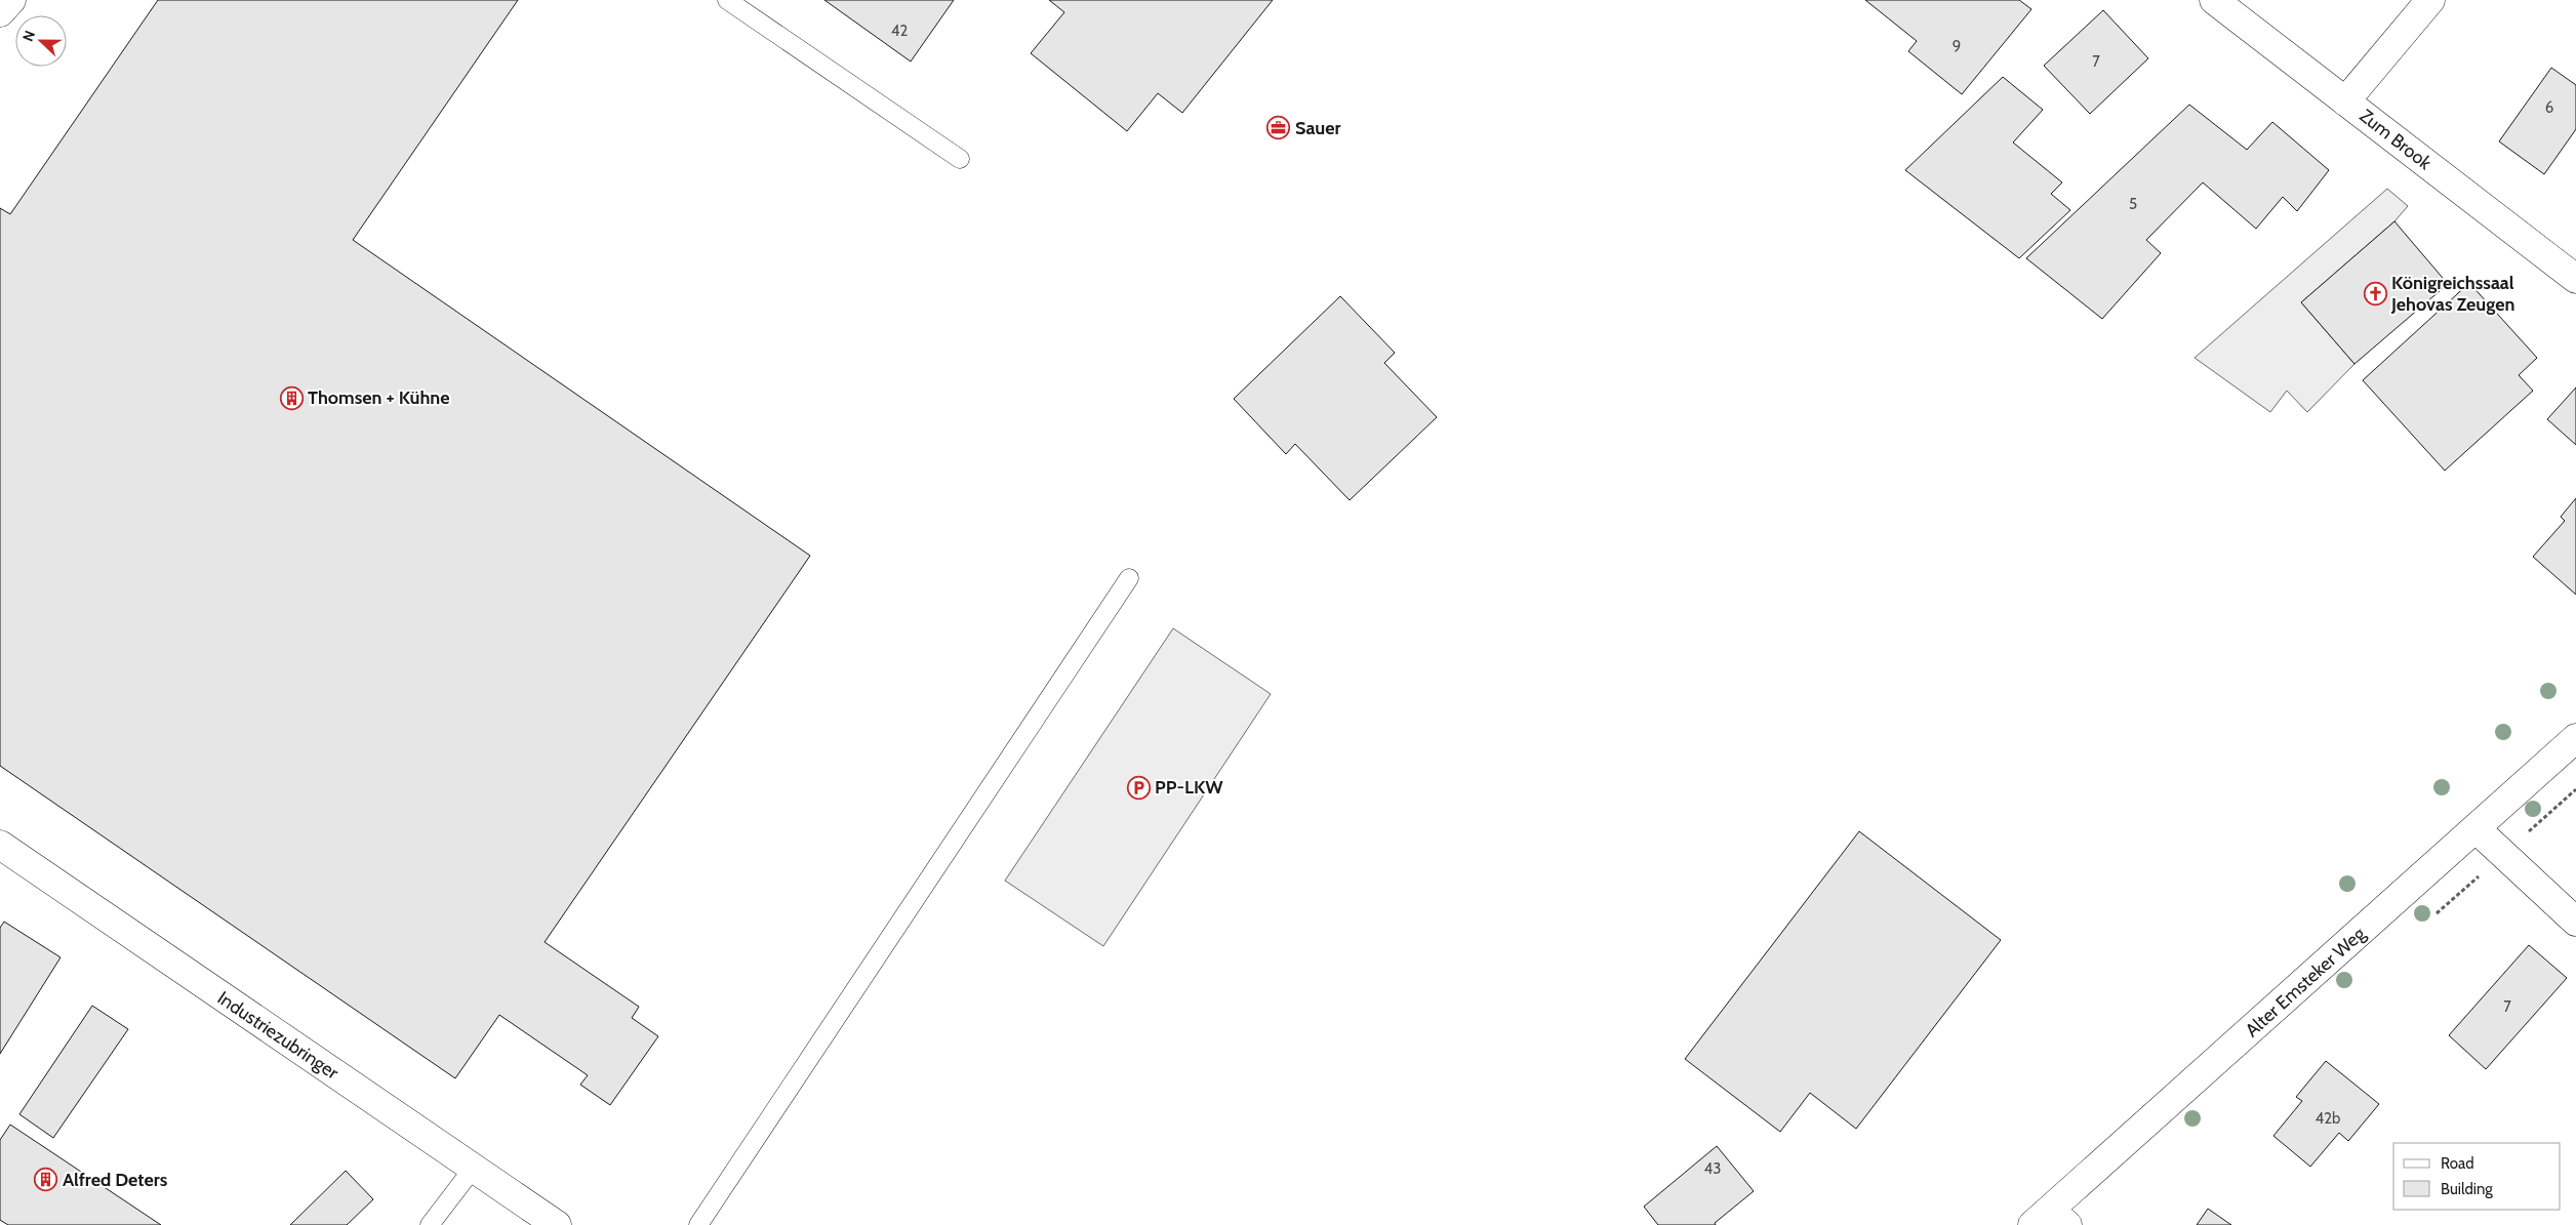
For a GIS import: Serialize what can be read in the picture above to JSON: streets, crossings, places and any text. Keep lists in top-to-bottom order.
{
  "streets": {
    "street": ["Zum Brook", "Alter Emsteker Weg", "Industriezubringer"]
  },
  "places": {
    "office": ["Sauer"],
    "church": ["Königreichssaal Jehovas Zeugen"],
    "building": ["Thomsen + Kühne", "Alfred Deters"],
    "parking": ["PP-LKW"]
  },
  "house_numbers": [
    "42",
    "9",
    "7",
    "6",
    "5",
    "7",
    "42b",
    "43"
  ],
  "legend": ["Road", "Building"],
  "north": "left"
}
